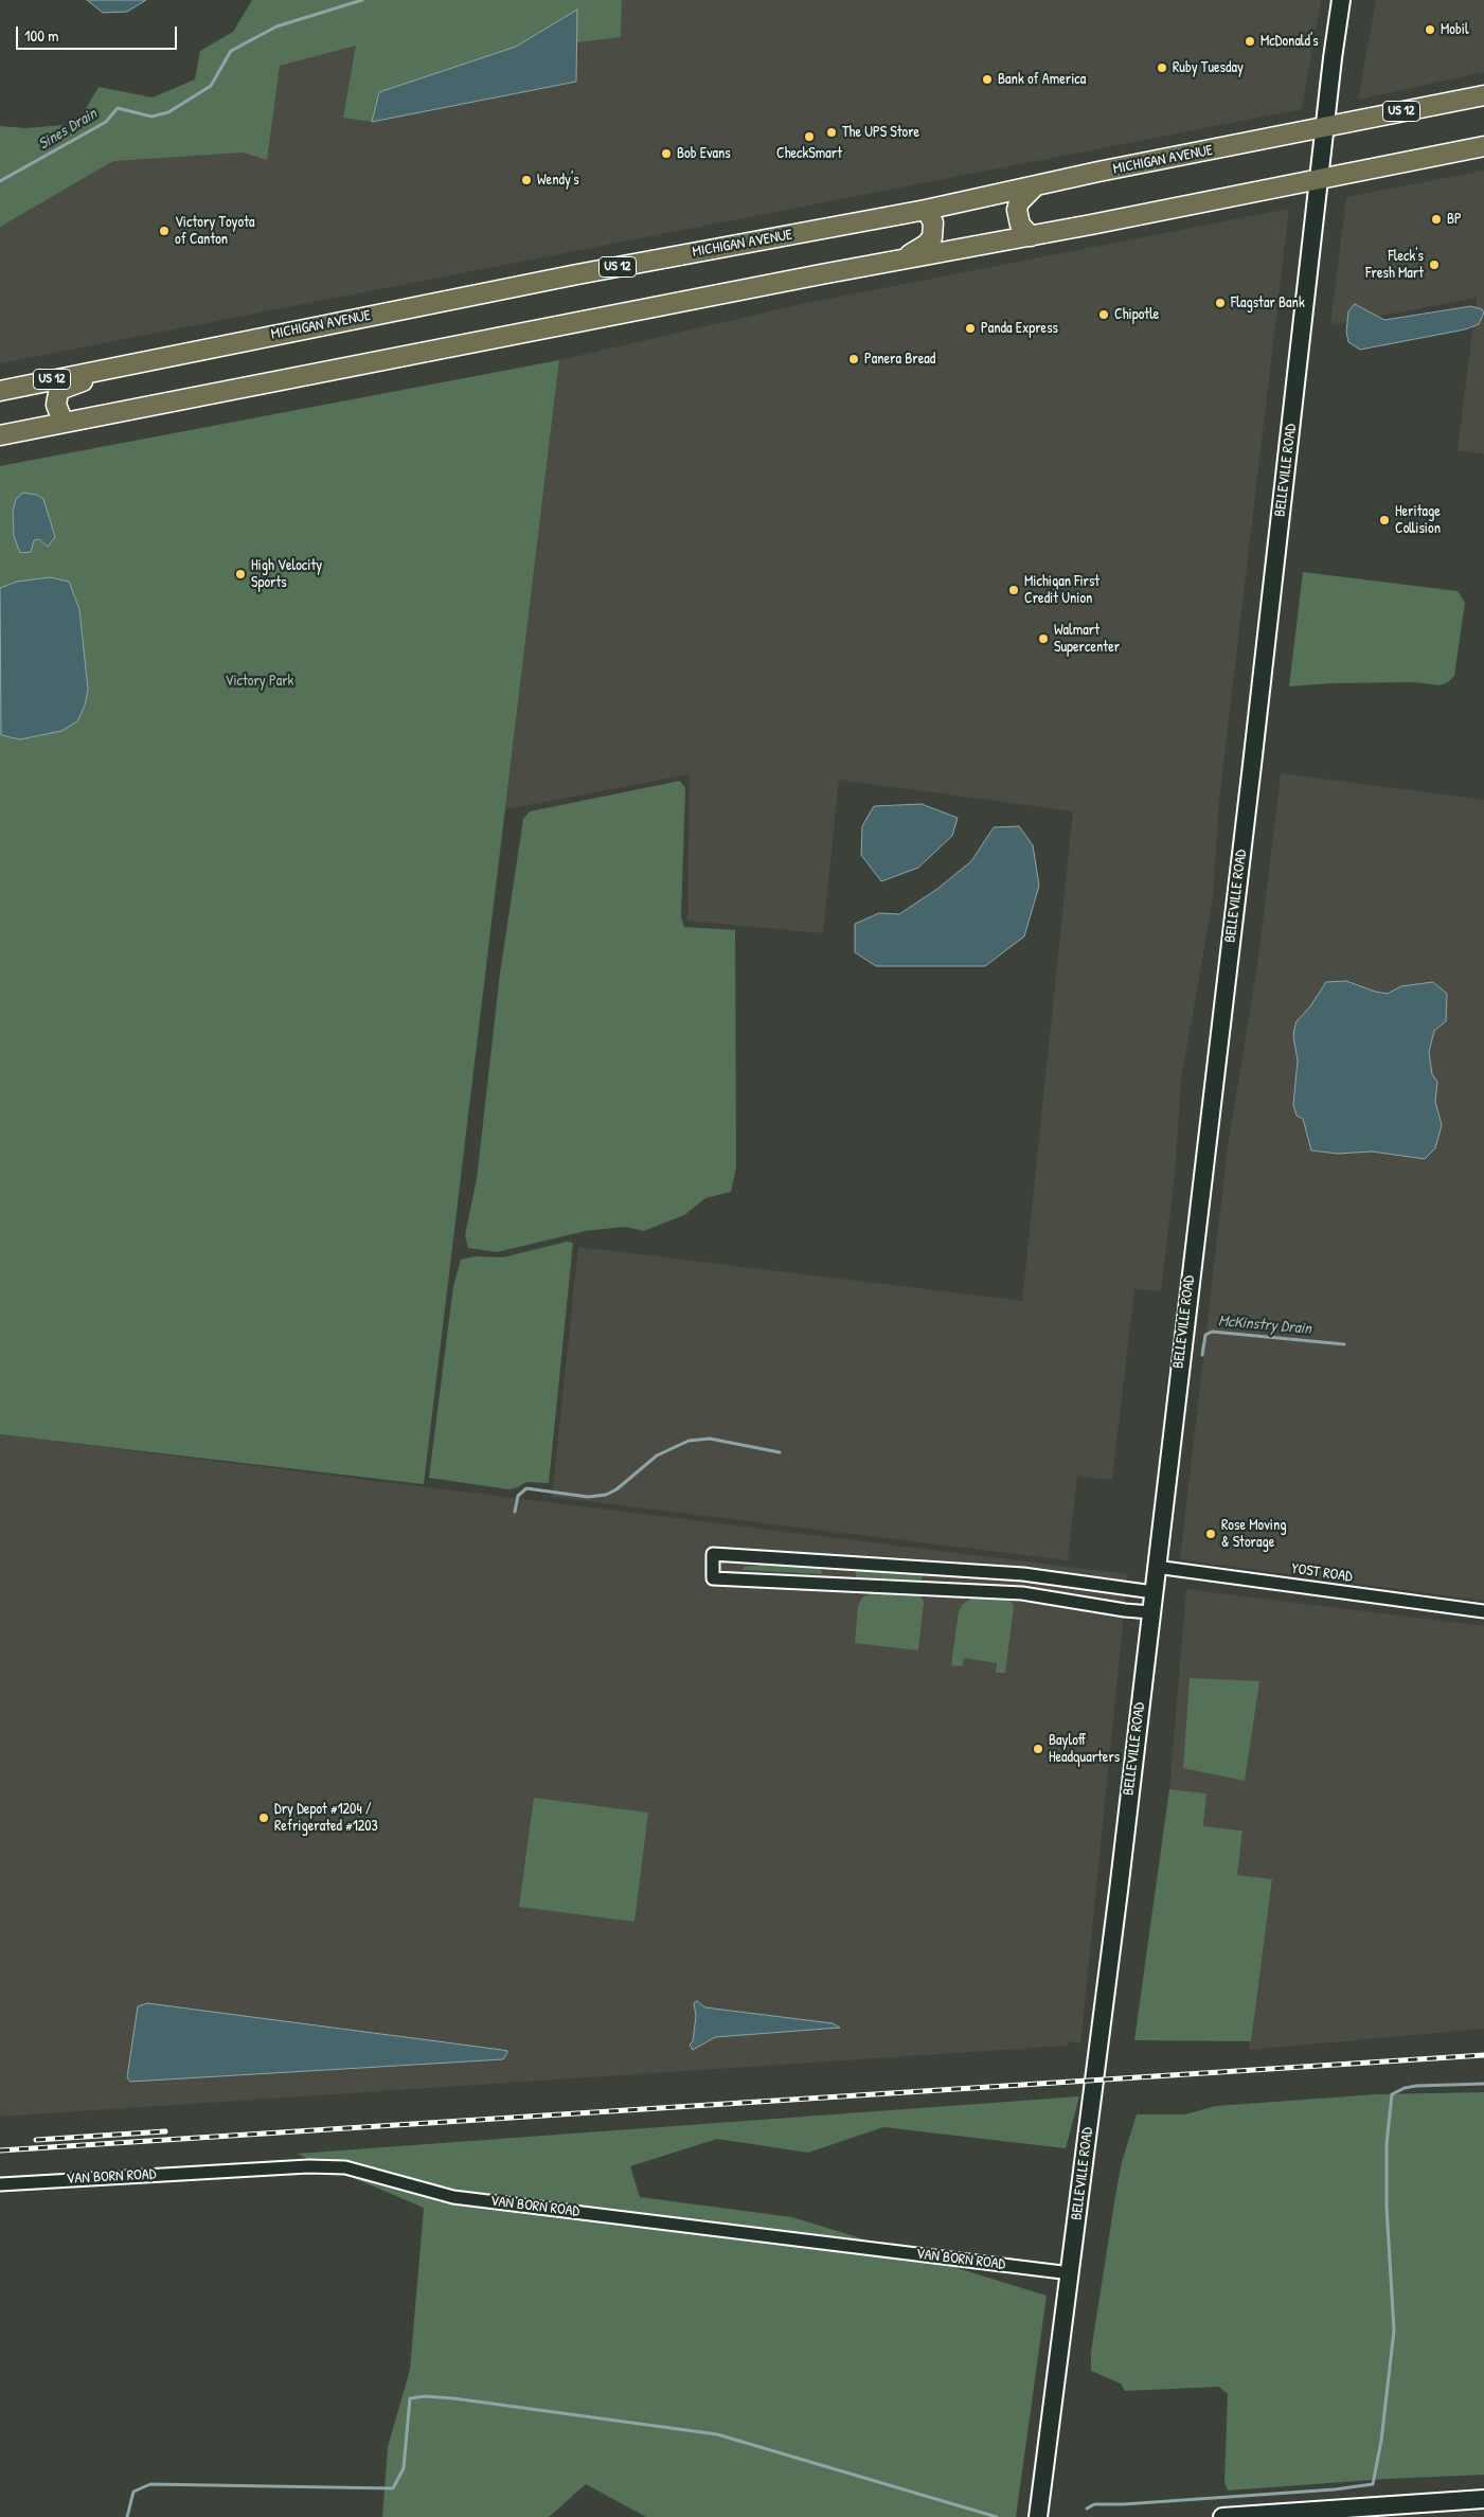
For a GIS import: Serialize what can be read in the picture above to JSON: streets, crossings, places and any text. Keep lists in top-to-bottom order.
{
  "streets": {
    "main road": ["US 12", "MICHIGAN AVENUE", "BELLEVILLE ROAD"],
    "street": ["YOST ROAD", "VAN BORN ROAD"]
  },
  "crossings": [
    ["MICHIGAN AVENUE", "BELLEVILLE ROAD"],
    ["BELLEVILLE ROAD", "YOST ROAD"],
    ["BELLEVILLE ROAD", "VAN BORN ROAD"]
  ],
  "water": ["Sines Drain", "McKinstry Drain"],
  "parks": ["Victory Park"],
  "places": [
    "Mobil",
    "McDonald's",
    "Ruby Tuesday",
    "Bank of America",
    "The UPS Store",
    "CheckSmart",
    "Bob Evans",
    "Wendy's",
    "BP",
    "Victory Toyota of Canton",
    "Fleck's Fresh Mart",
    "Flagstar Bank",
    "Chipotle",
    "Panda Express",
    "Panera Bread",
    "Heritage Collision",
    "High Velocity Sports",
    "Michigan First Credit Union",
    "Walmart Supercenter",
    "Rose Moving & Storage",
    "Bayloff Headquarters",
    "Dry Depot #1204 / Refrigerated #1203"
  ],
  "scale_bar": "100 m"
}
